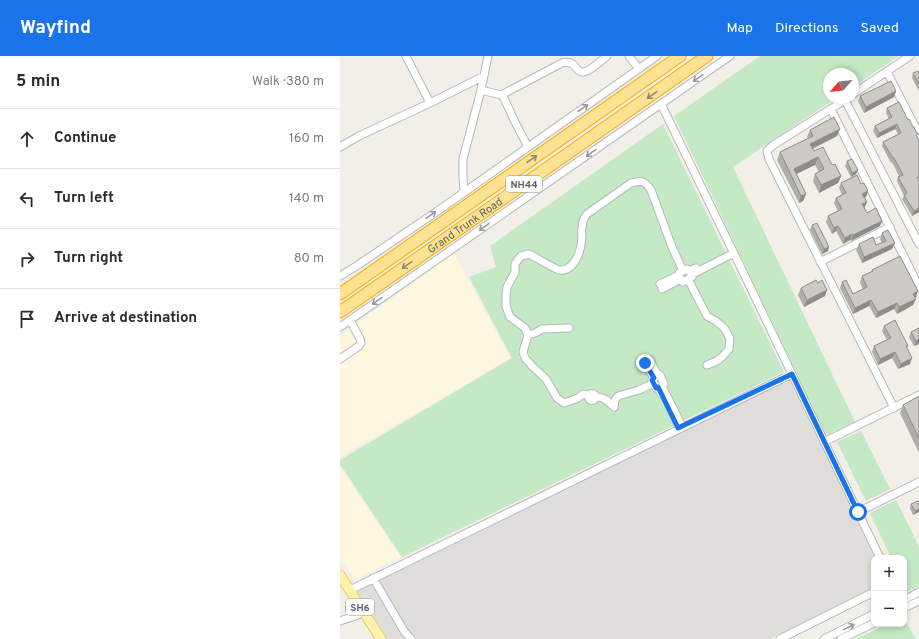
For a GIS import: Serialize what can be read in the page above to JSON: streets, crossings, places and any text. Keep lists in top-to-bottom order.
{
  "streets": {
    "highway": ["NH44", "Grand Trunk Road"],
    "main road": ["SH6"]
  },
  "north": "bottom left",
  "page": {
    "header": "Wayfind",
    "nav": ["Map", "Directions", "Saved"],
    "heading": ["5 min", "Walk · 380 m"],
    "list": [
      ["Continue", "160 m"],
      ["Turn left", "140 m"],
      ["Turn right", "80 m"],
      "Arrive at destination"
    ],
    "map_buttons": ["+", "−"]
  }
}
